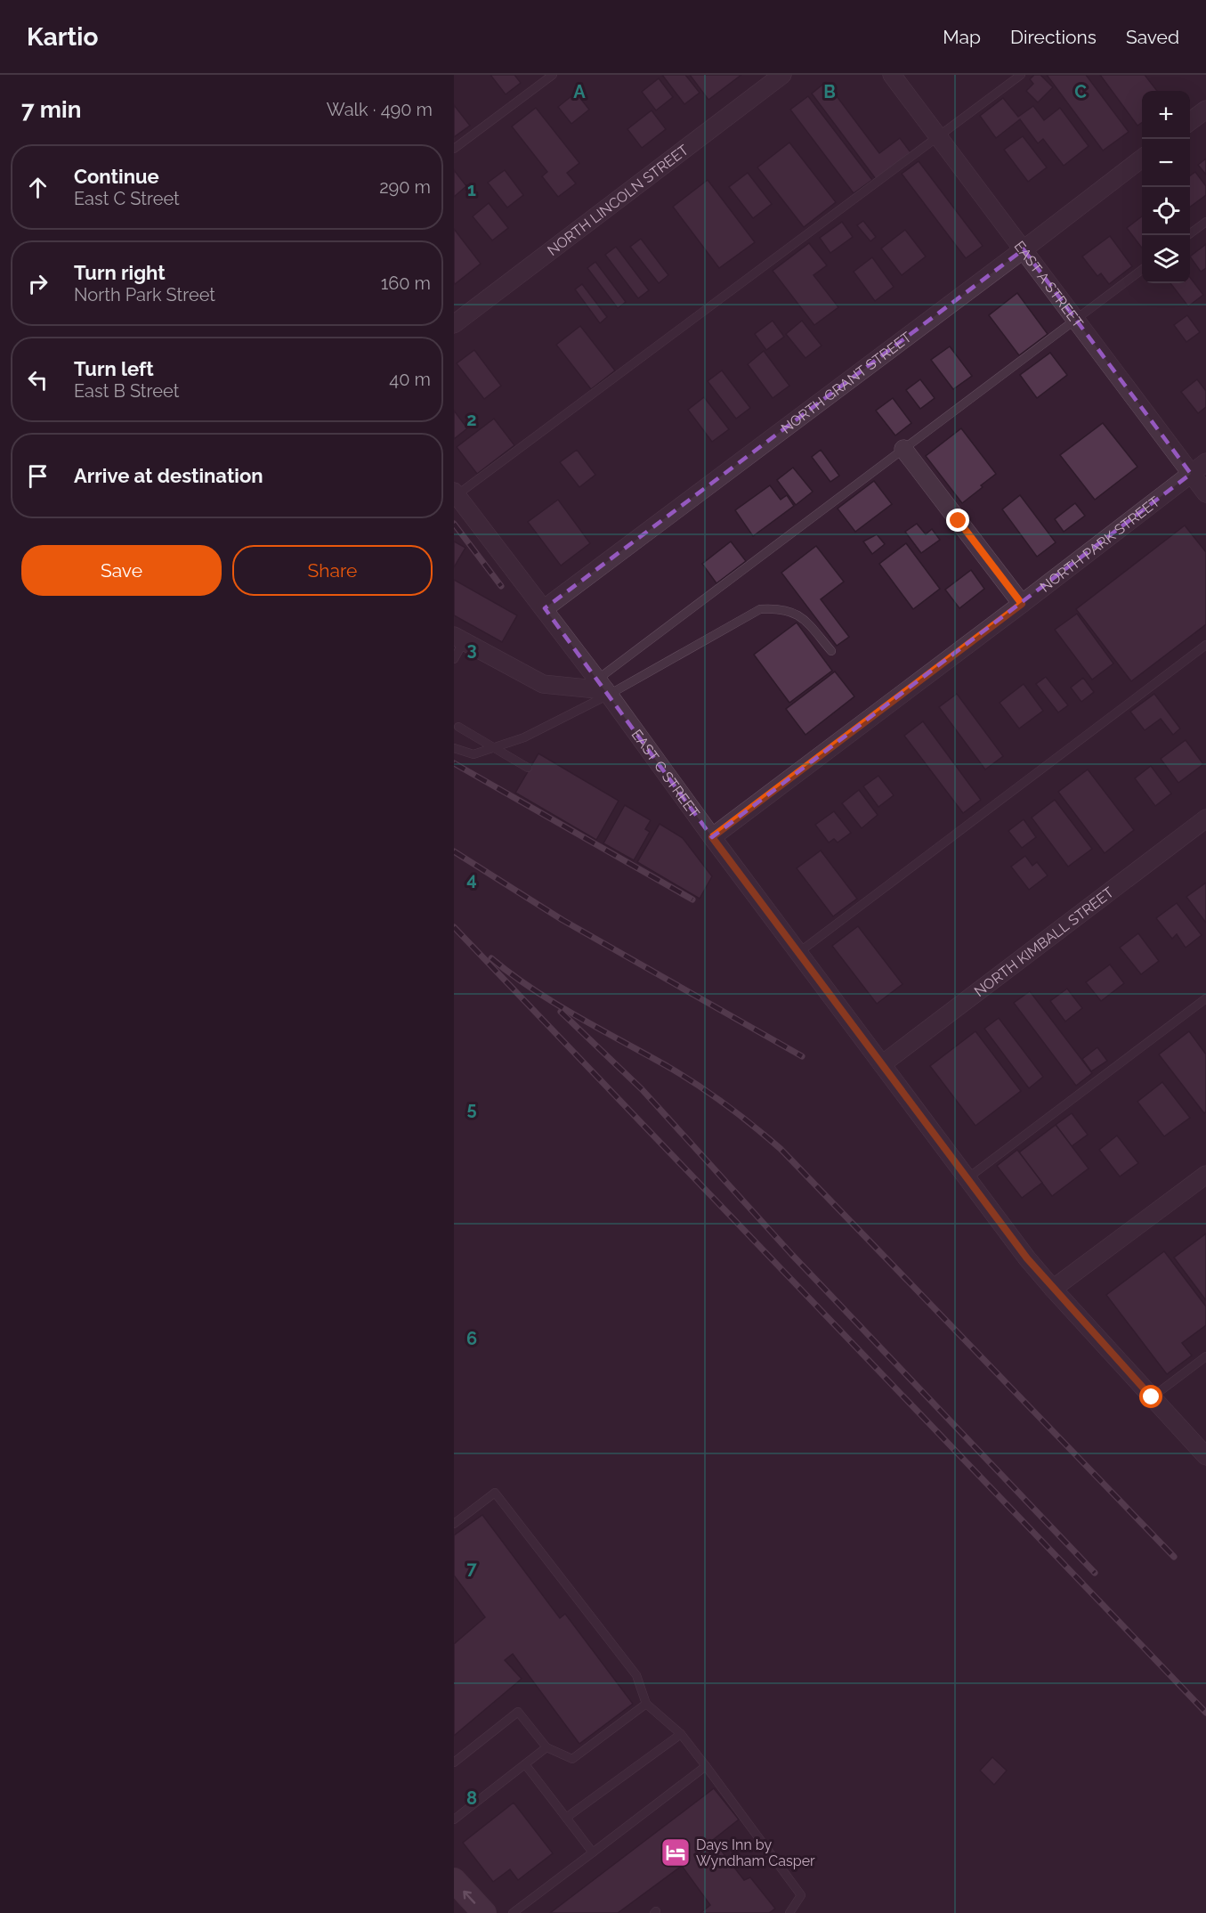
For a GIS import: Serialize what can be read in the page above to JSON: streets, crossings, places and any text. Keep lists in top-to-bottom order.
{
  "streets": {
    "street": [
      "NORTH LINCOLN STREET",
      "EAST A STREET",
      "NORTH GRANT STREET",
      "NORTH PARK STREET",
      "EAST C STREET",
      "NORTH KIMBALL STREET"
    ]
  },
  "crossings": [
    ["EAST A STREET", "NORTH GRANT STREET"],
    ["EAST A STREET", "NORTH PARK STREET"],
    ["NORTH GRANT STREET", "EAST C STREET"],
    ["NORTH PARK STREET", "EAST C STREET"],
    ["EAST C STREET", "NORTH KIMBALL STREET"]
  ],
  "places": {
    "hotel": ["Days Inn by Wyndham Casper"]
  },
  "page": {
    "header": "Kartio",
    "nav": ["Map", "Directions", "Saved"],
    "heading": ["7 min", "Walk · 490 m"],
    "map_buttons": ["+", "−"],
    "list": [
      ["Continue", "East C Street", "290 m"],
      ["Turn right", "North Park Street", "160 m"],
      ["Turn left", "East B Street", "40 m"],
      "Arrive at destination"
    ],
    "buttons": ["Save", "Share"]
  },
  "grid": {
    "columns": ["A", "B", "C"],
    "rows": [
      "1",
      "2",
      "3",
      "4",
      "5",
      "6",
      "7",
      "8"
    ]
  }
}
